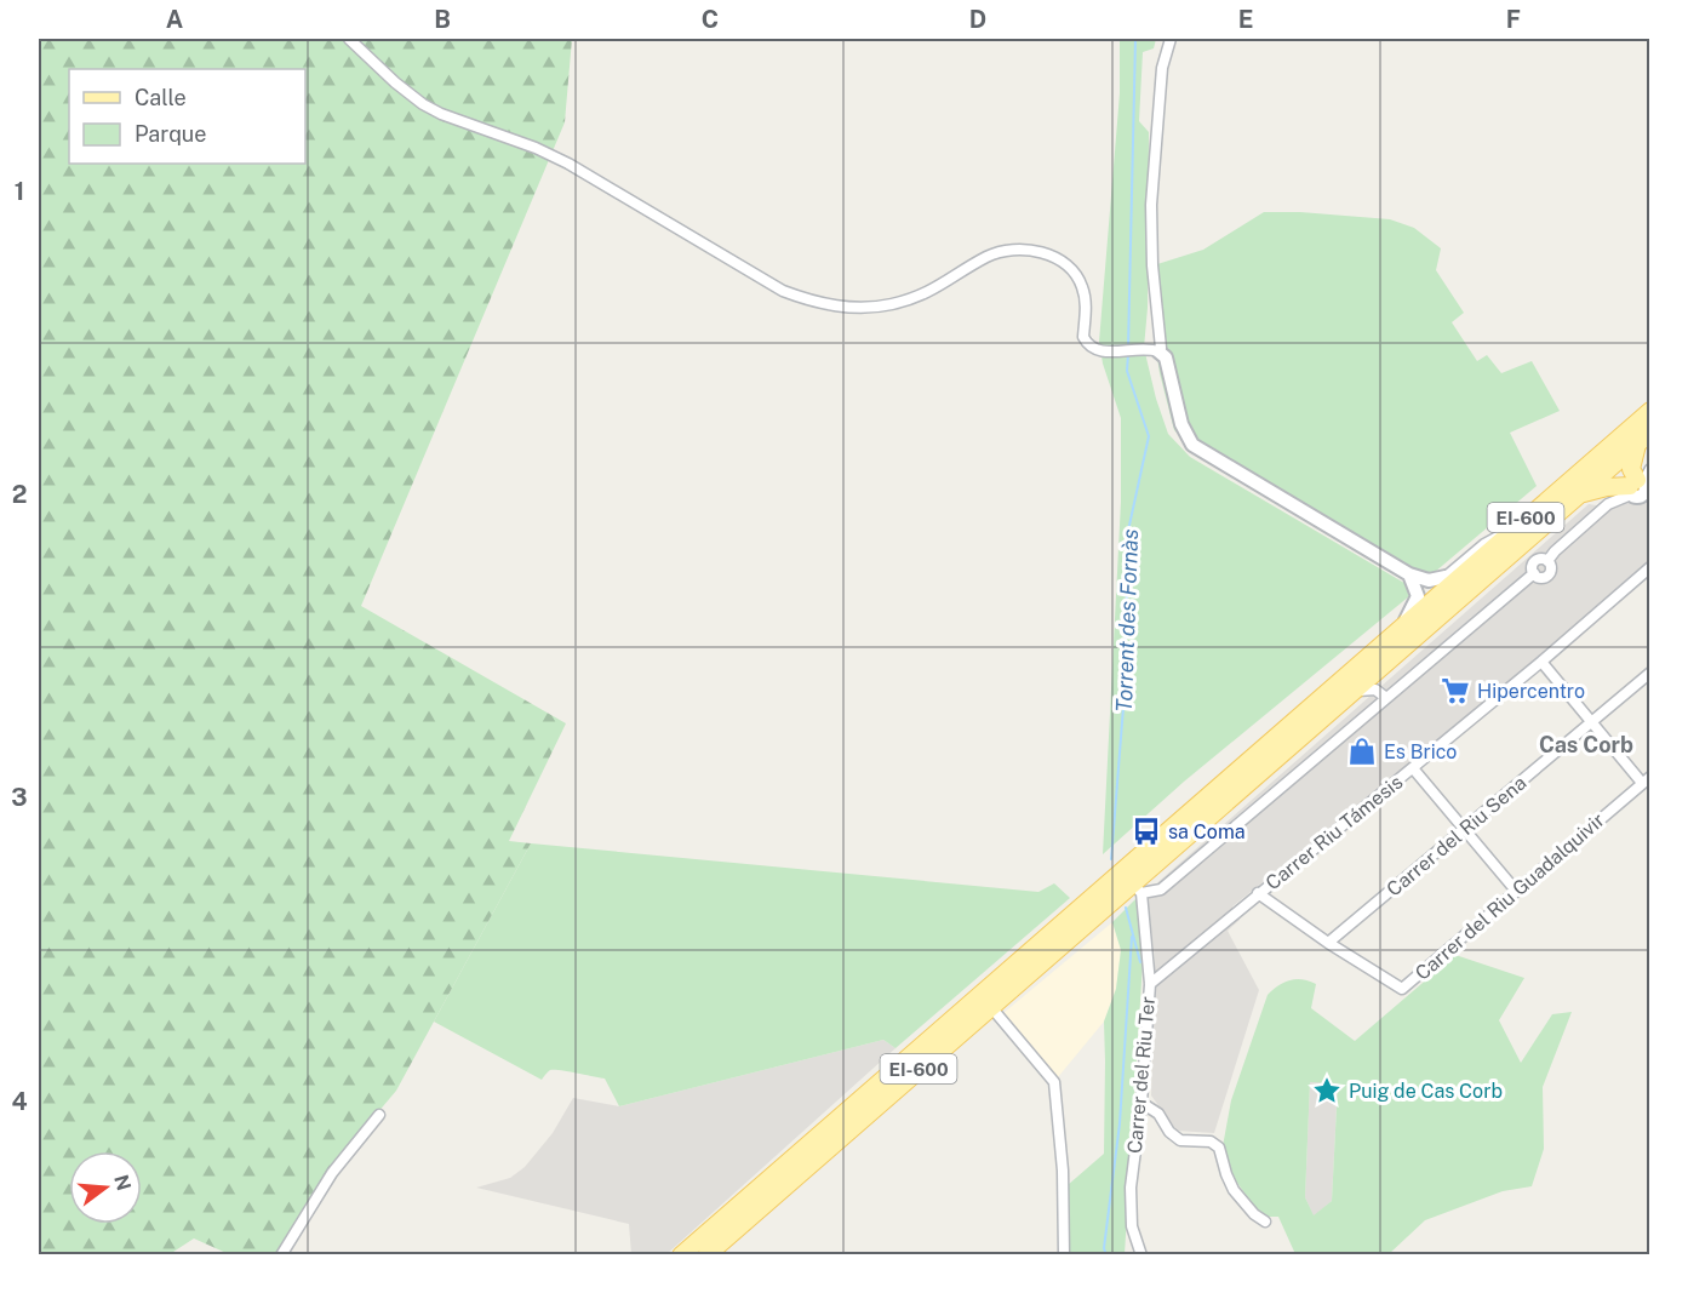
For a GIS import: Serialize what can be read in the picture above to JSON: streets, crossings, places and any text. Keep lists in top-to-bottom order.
{
  "streets": {
    "main road": ["EI-600"],
    "street": [
      "Carrer Riu Támesis",
      "Carrer del Riu Sena",
      "Carrer del Riu Guadalquivir",
      "Carrer del Riu Ter"
    ]
  },
  "crossings": [
    ["EI-600", "Carrer del Riu Ter"],
    ["Carrer Riu Támesis", "Carrer del Riu Guadalquivir"],
    ["Carrer Riu Támesis", "Carrer del Riu Ter"],
    ["Carrer del Riu Sena", "Carrer del Riu Guadalquivir"]
  ],
  "districts": ["Cas Corb"],
  "water": ["Torrent des Fornàs"],
  "places": {
    "supermarket": ["Hipercentro"],
    "shop": ["Es Brico"],
    "bus stop": ["sa Coma"],
    "place": ["Puig de Cas Corb"]
  },
  "legend": ["Calle", "Parque"],
  "north": "right",
  "grid": {
    "columns": [
      "A",
      "B",
      "C",
      "D",
      "E",
      "F"
    ],
    "rows": [
      "1",
      "2",
      "3",
      "4"
    ]
  }
}
